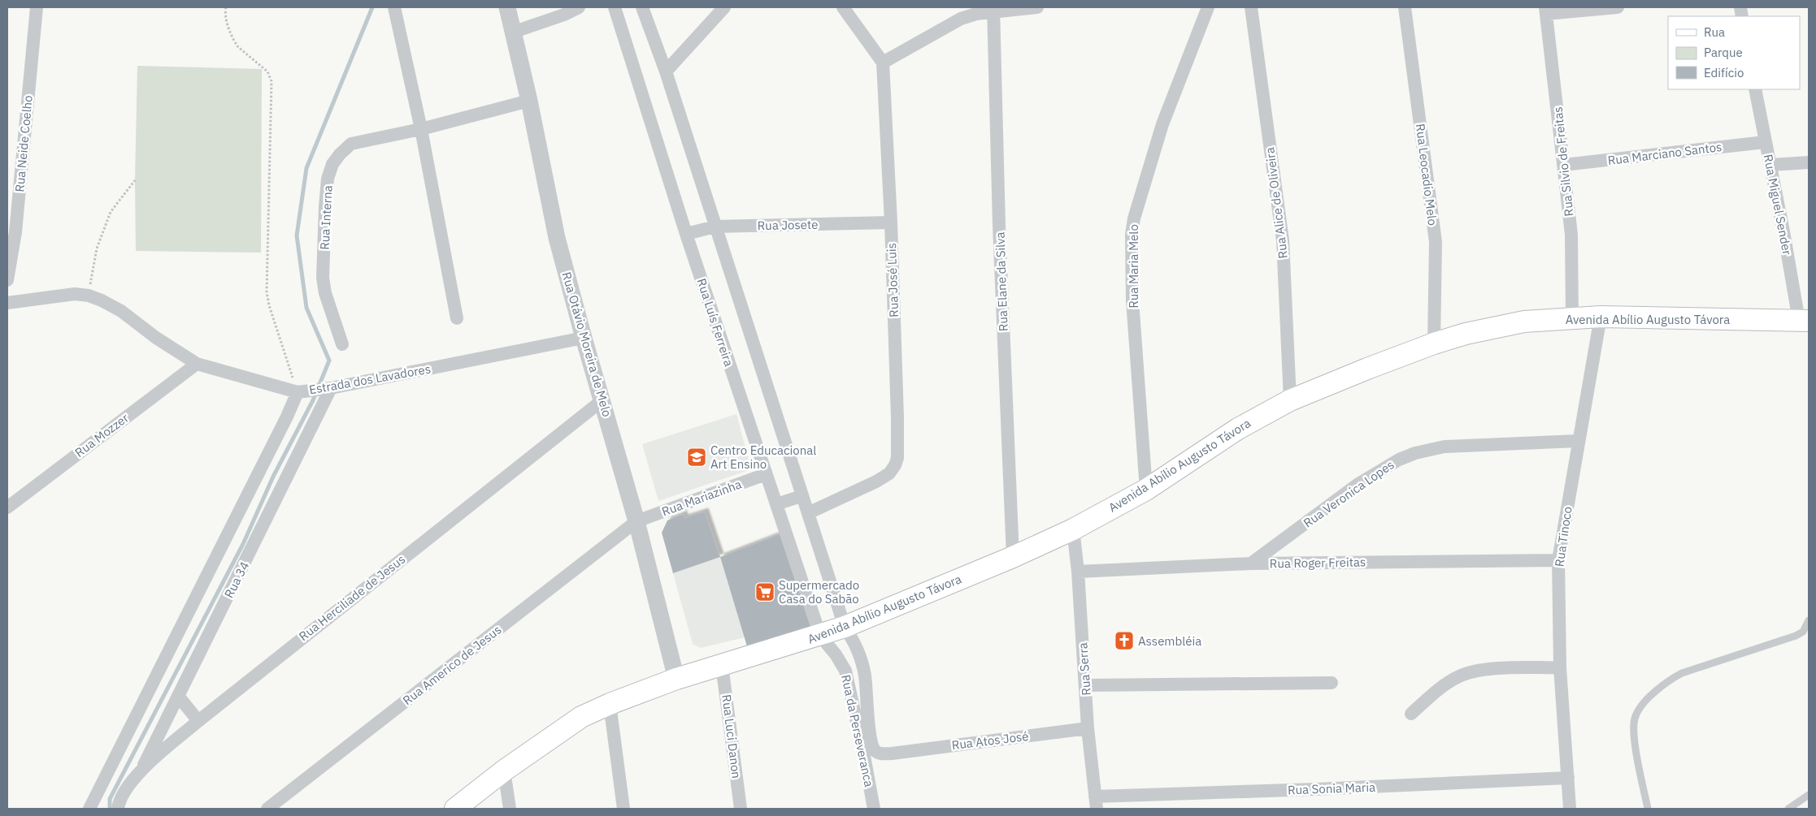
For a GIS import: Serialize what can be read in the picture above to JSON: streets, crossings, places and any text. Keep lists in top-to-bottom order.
{
  "streets": {
    "main road": ["Avenida Abílio Augusto Távora"],
    "street": [
      "Rua Neide Coelho",
      "Rua Marciano Santos",
      "Rua Silvio de Freitas",
      "Rua Leocadio Melo",
      "Rua Alice de Oliveira",
      "Rua Miguel Sender",
      "Rua Interna",
      "Rua Josete",
      "Rua Maria Melo",
      "Rua José Luis",
      "Rua Elane da Silva",
      "Rua Luís Ferreira",
      "Rua Otávio Moreira de Melo",
      "Estrada dos Lavadores",
      "Rua Mozzer",
      "Rua Veronica Lopes",
      "Rua Mariazinha",
      "Rua Tinoco",
      "Rua Roger Freitas",
      "Rua 34",
      "Rua Herciliade de Jesus",
      "Rua Americo de Jesus",
      "Rua Serra",
      "Rua da Perseveranca",
      "Rua Luci Danon",
      "Rua Atos José",
      "Rua Sonia Maria"
    ]
  },
  "crossings": [
    ["Rua Marciano Santos", "Rua Silvio de Freitas"],
    ["Rua Marciano Santos", "Rua Miguel Sender"],
    ["Rua Silvio de Freitas", "Avenida Abílio Augusto Távora"],
    ["Rua Leocadio Melo", "Avenida Abílio Augusto Távora"],
    ["Rua Alice de Oliveira", "Avenida Abílio Augusto Távora"],
    ["Rua Miguel Sender", "Avenida Abílio Augusto Távora"],
    ["Rua Interna", "Rua Otávio Moreira de Melo"],
    ["Rua Josete", "Rua José Luis"],
    ["Rua Josete", "Rua Luís Ferreira"],
    ["Rua Maria Melo", "Avenida Abílio Augusto Távora"],
    ["Rua Elane da Silva", "Avenida Abílio Augusto Távora"],
    ["Avenida Abílio Augusto Távora", "Rua Luís Ferreira"],
    ["Avenida Abílio Augusto Távora", "Rua Otávio Moreira de Melo"],
    ["Avenida Abílio Augusto Távora", "Rua Tinoco"],
    ["Avenida Abílio Augusto Távora", "Rua Serra"],
    ["Avenida Abílio Augusto Távora", "Rua da Perseveranca"],
    ["Avenida Abílio Augusto Távora", "Rua Luci Danon"],
    ["Avenida Abílio Augusto Távora", "Rua Atos José"],
    ["Rua Luís Ferreira", "Rua Mariazinha"],
    ["Rua Luís Ferreira", "Rua da Perseveranca"],
    ["Rua Otávio Moreira de Melo", "Estrada dos Lavadores"],
    ["Rua Otávio Moreira de Melo", "Rua Mariazinha"],
    ["Rua Otávio Moreira de Melo", "Rua Herciliade de Jesus"],
    ["Rua Otávio Moreira de Melo", "Rua Americo de Jesus"],
    ["Estrada dos Lavadores", "Rua Mozzer"],
    ["Estrada dos Lavadores", "Rua 34"],
    ["Rua Veronica Lopes", "Rua Tinoco"],
    ["Rua Veronica Lopes", "Rua Roger Freitas"],
    ["Rua Mariazinha", "Rua Americo de Jesus"],
    ["Rua Tinoco", "Rua Roger Freitas"],
    ["Rua Tinoco", "Rua Sonia Maria"],
    ["Rua Roger Freitas", "Rua Serra"],
    ["Rua 34", "Rua Herciliade de Jesus"],
    ["Rua Serra", "Rua Atos José"],
    ["Rua Serra", "Rua Sonia Maria"]
  ],
  "places": {
    "school or university": ["Centro Educacional Art Ensino"],
    "supermarket": ["Supermercado Casa do Sabão"],
    "church": ["Assembléia"]
  },
  "legend": ["Rua", "Parque", "Edifício"]
}
